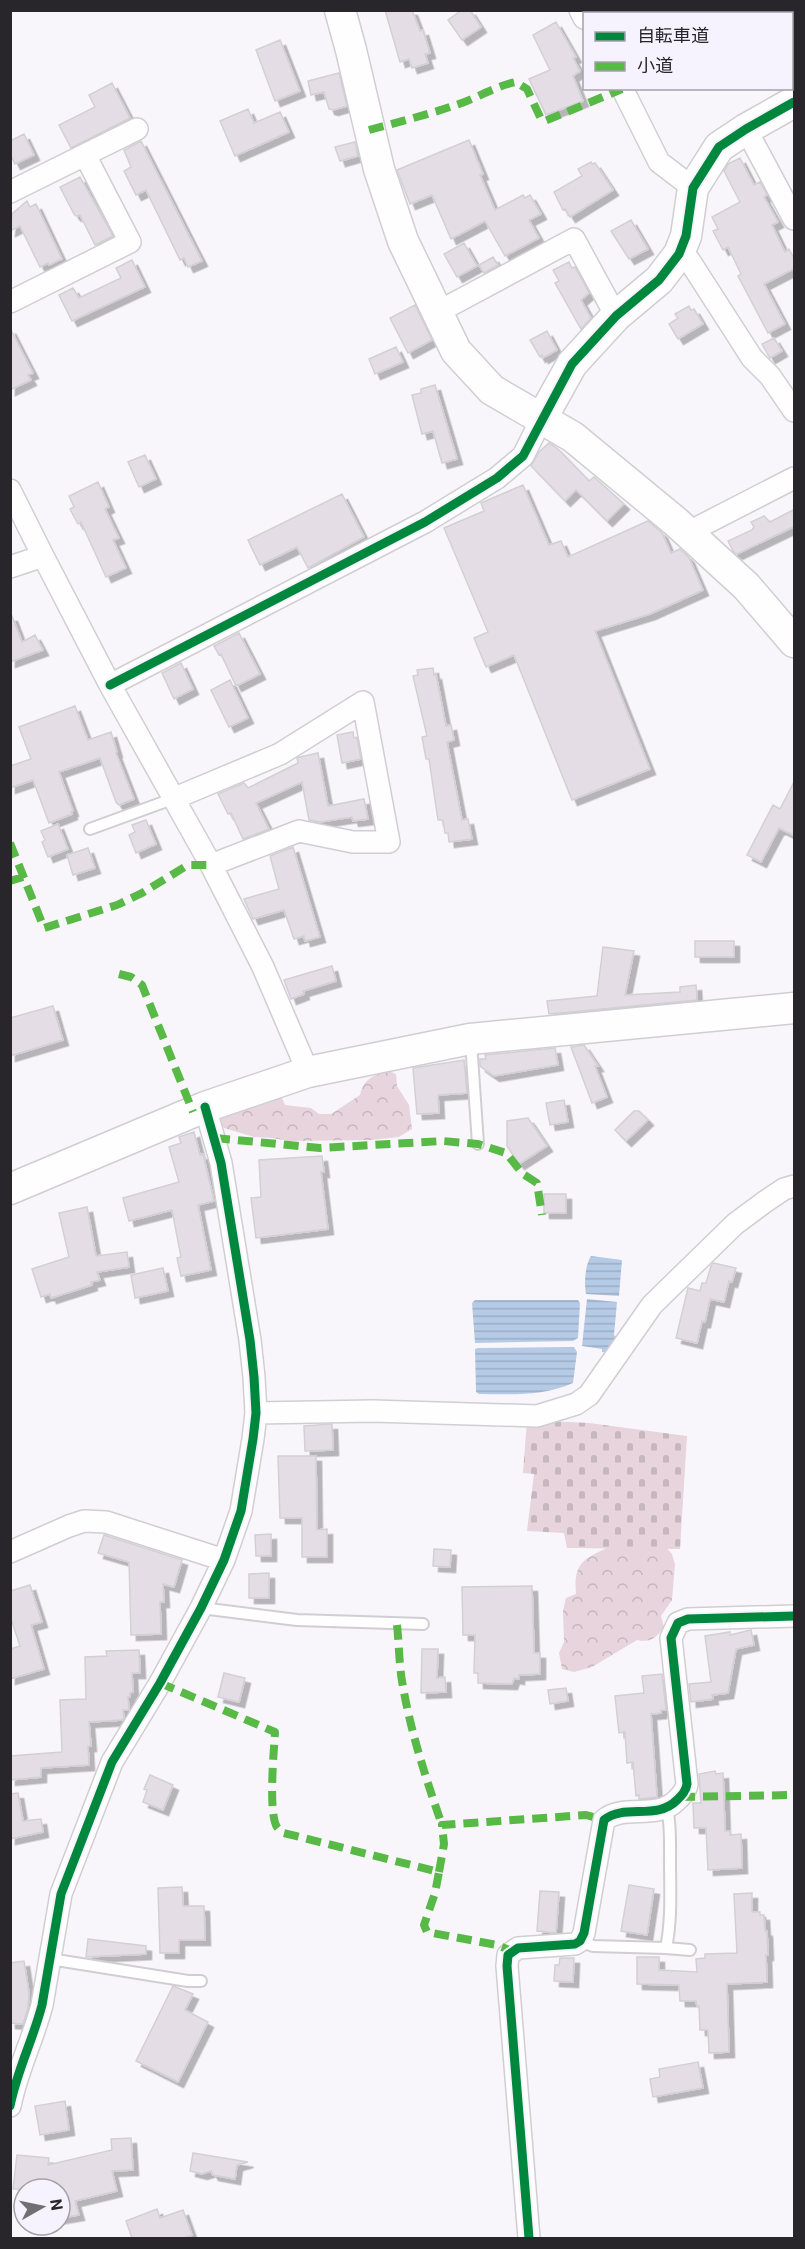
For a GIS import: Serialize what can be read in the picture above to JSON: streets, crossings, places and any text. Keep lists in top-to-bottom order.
{
  "legend": ["自転車道", "小道"],
  "north": "right"
}
